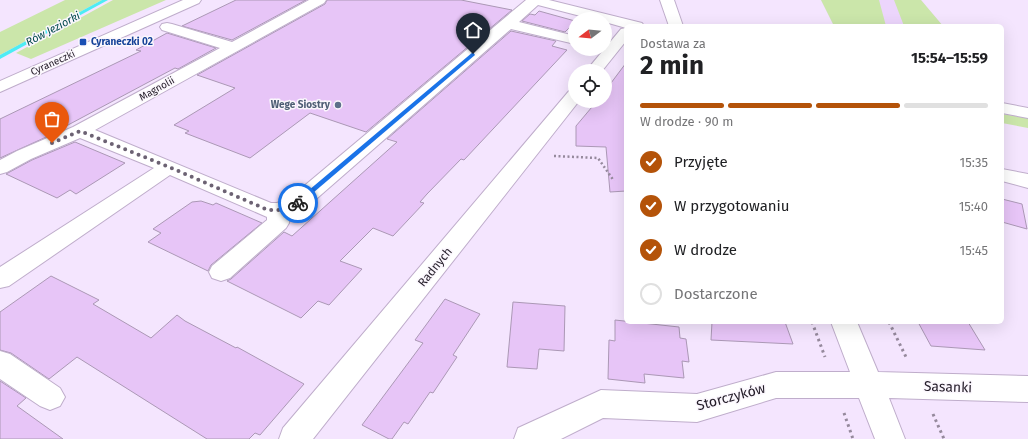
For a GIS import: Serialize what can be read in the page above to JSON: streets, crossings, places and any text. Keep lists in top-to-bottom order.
{
  "streets": {
    "street": [
      "Cyraneczki",
      "Magnolii",
      "Radnych",
      "Sasanki",
      "Storczyków"
    ]
  },
  "crossings": [
    ["Sasanki", "Storczyków"]
  ],
  "water": ["Rów Jeziorki"],
  "places": {
    "transit": ["Cyraneczki 02"],
    "other": ["Wege Siostry"]
  },
  "north": "left",
  "page": {
    "heading": ["2 min", "Dostawa za", "15:54–15:59"],
    "bar": "W drodze · 90 m",
    "list": [
      ["Przyjęte", "15:35"],
      ["W przygotowaniu", "15:40"],
      ["W drodze", "15:45"],
      "Dostarczone"
    ]
  }
}
